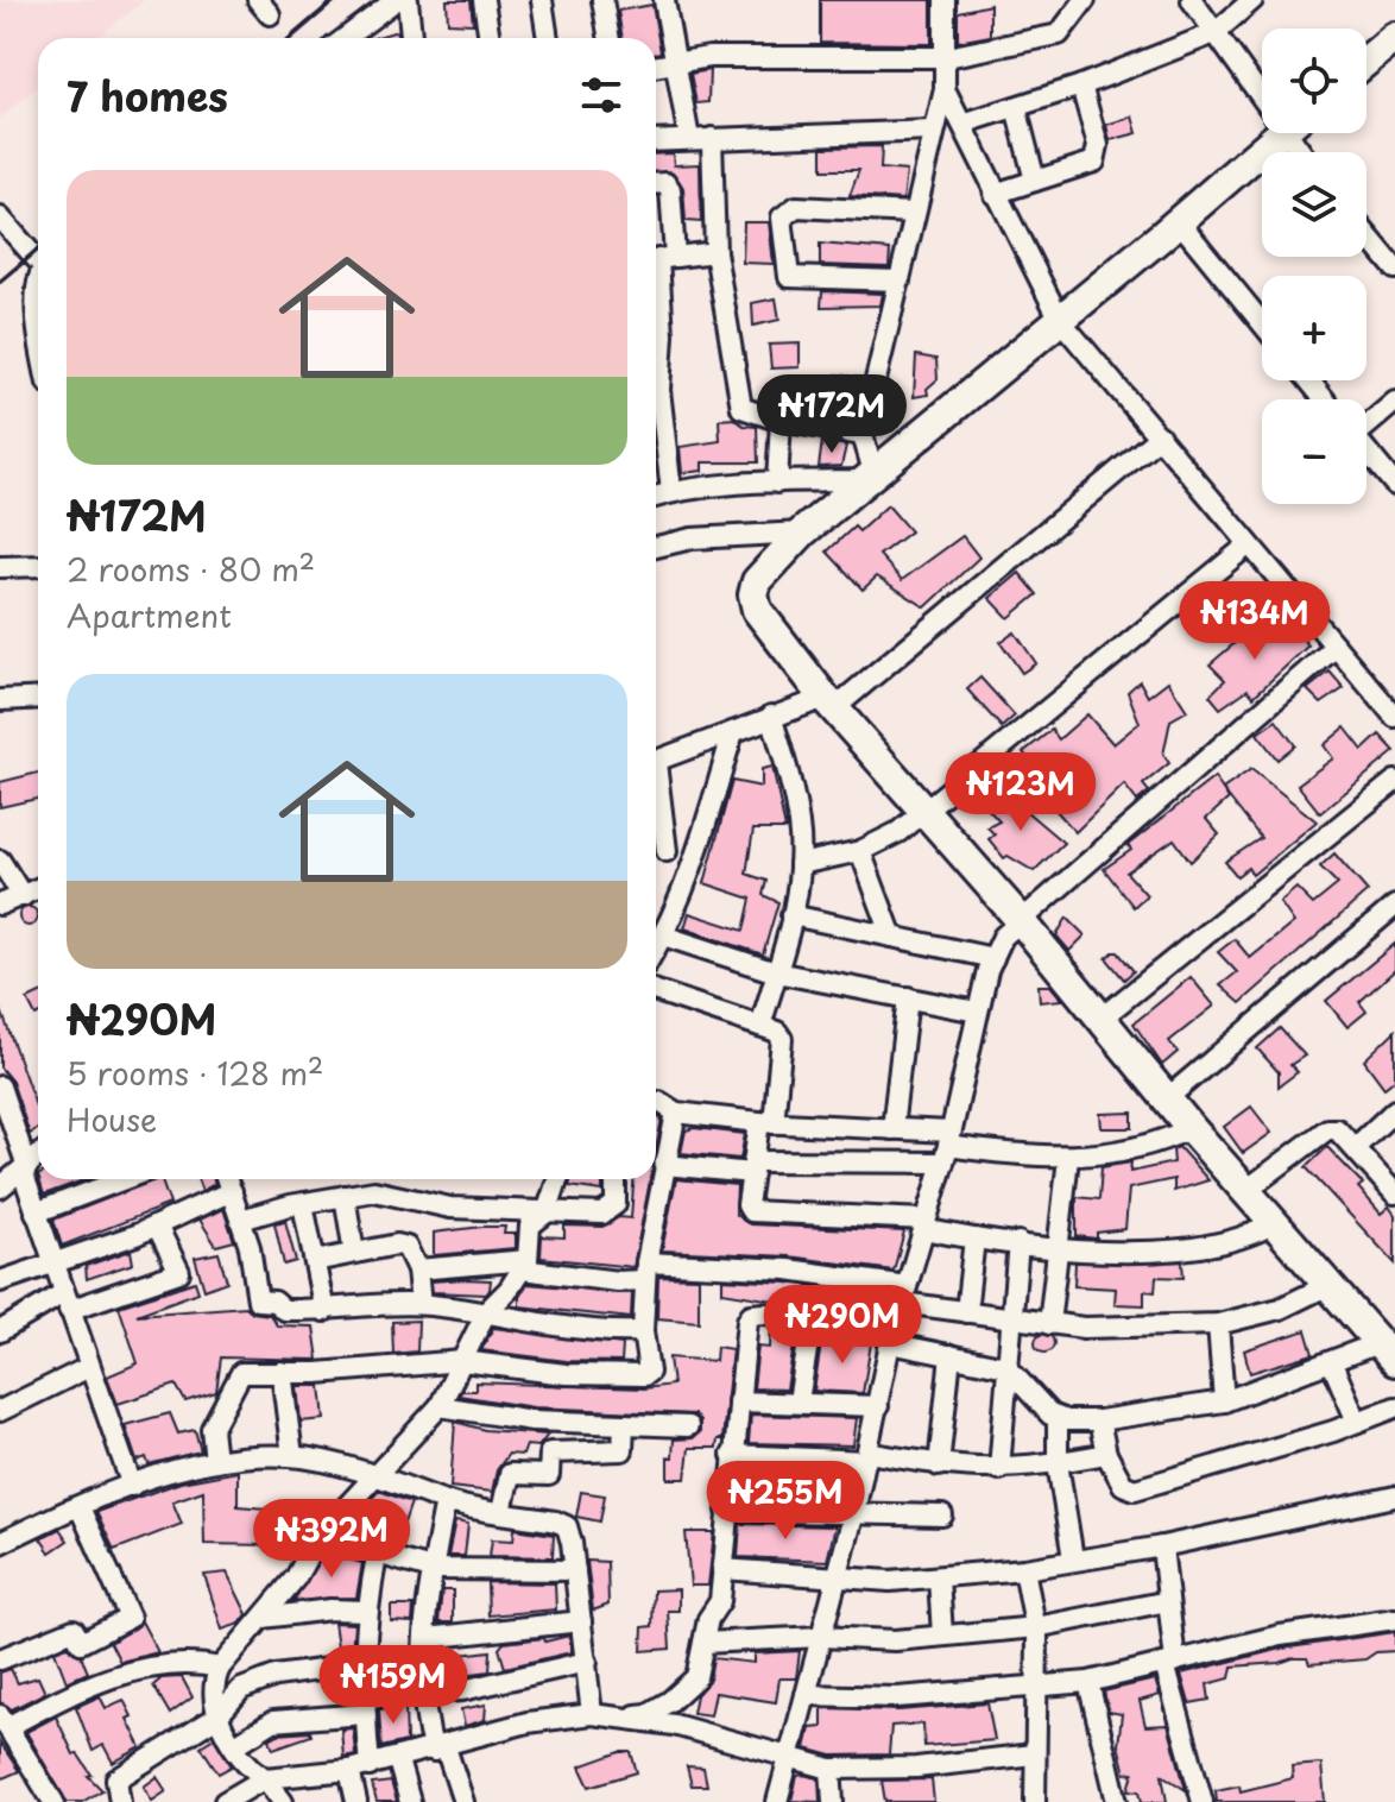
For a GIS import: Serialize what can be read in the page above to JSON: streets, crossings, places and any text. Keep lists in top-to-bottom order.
{
  "page": {
    "map_buttons": ["+", "−"],
    "heading": "7 homes",
    "list": [
      {
        "name": "₦172M",
        "note": "2 rooms · 80 m² · Apartment"
      },
      {
        "name": "₦290M",
        "note": "5 rooms · 128 m² · House"
      }
    ],
    "price": [
      "₦172M",
      "₦134M",
      "₦123M",
      "₦290M",
      "₦255M",
      "₦392M",
      "₦159M"
    ]
  }
}
